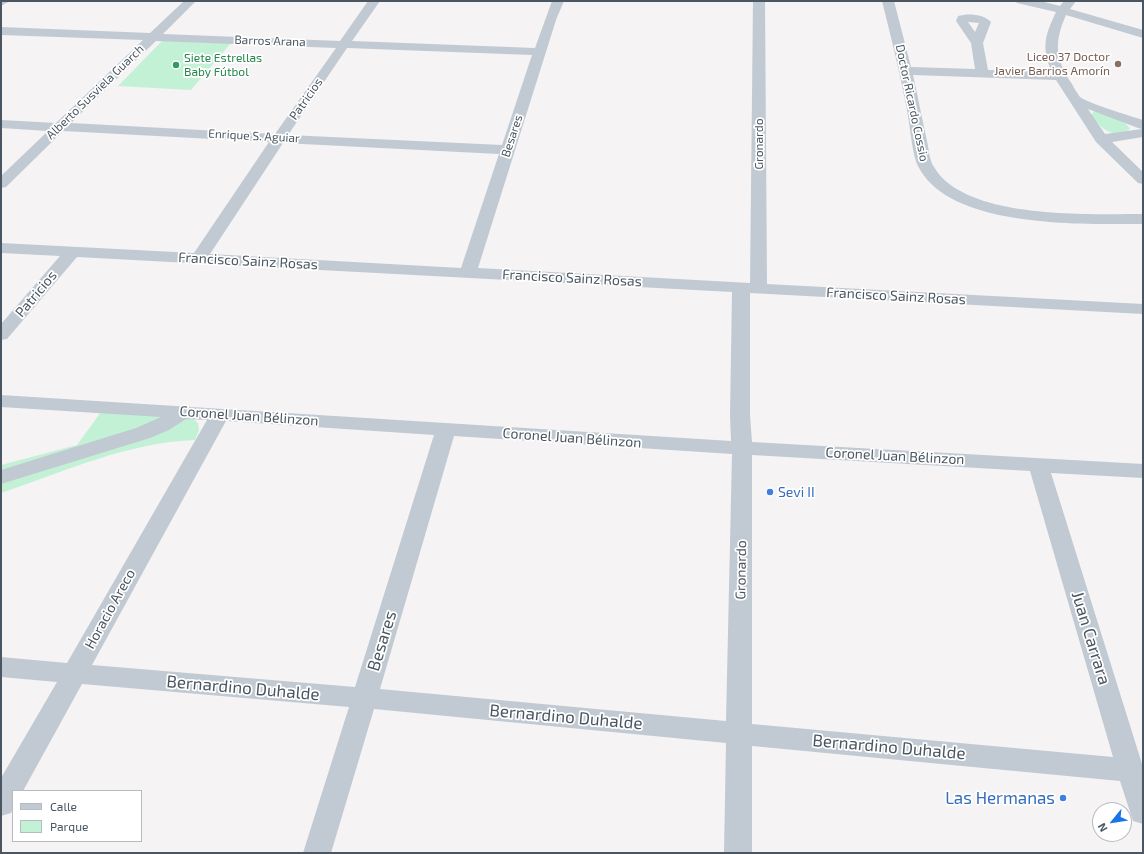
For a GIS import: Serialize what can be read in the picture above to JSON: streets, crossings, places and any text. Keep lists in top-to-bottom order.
{
  "streets": {
    "street": [
      "Barros Arana",
      "Alberto Susviela Guarch",
      "Patricios",
      "Doctor Ricardo Cossio",
      "Enrique S. Aguiar",
      "Besares",
      "Gronardo",
      "Francisco Sainz Rosas",
      "Coronel Juan Bélinzon",
      "Horacio Areco",
      "Juan Carrara",
      "Bernardino Duhalde"
    ]
  },
  "crossings": [
    ["Barros Arana", "Alberto Susviela Guarch"],
    ["Barros Arana", "Patricios"],
    ["Barros Arana", "Besares"],
    ["Alberto Susviela Guarch", "Enrique S. Aguiar"],
    ["Patricios", "Enrique S. Aguiar"],
    ["Patricios", "Francisco Sainz Rosas"],
    ["Enrique S. Aguiar", "Besares"],
    ["Besares", "Francisco Sainz Rosas"],
    ["Besares", "Coronel Juan Bélinzon"],
    ["Besares", "Bernardino Duhalde"],
    ["Gronardo", "Francisco Sainz Rosas"],
    ["Gronardo", "Coronel Juan Bélinzon"],
    ["Gronardo", "Bernardino Duhalde"],
    ["Coronel Juan Bélinzon", "Horacio Areco"],
    ["Coronel Juan Bélinzon", "Juan Carrara"],
    ["Horacio Areco", "Bernardino Duhalde"],
    ["Juan Carrara", "Bernardino Duhalde"]
  ],
  "places": [
    "Liceo 37 Doctor Javier Barrios Amorín",
    "Siete Estrellas Baby Fútbol",
    "Sevi II",
    "Las Hermanas"
  ],
  "legend": ["Calle", "Parque"],
  "north": "bottom left"
}
